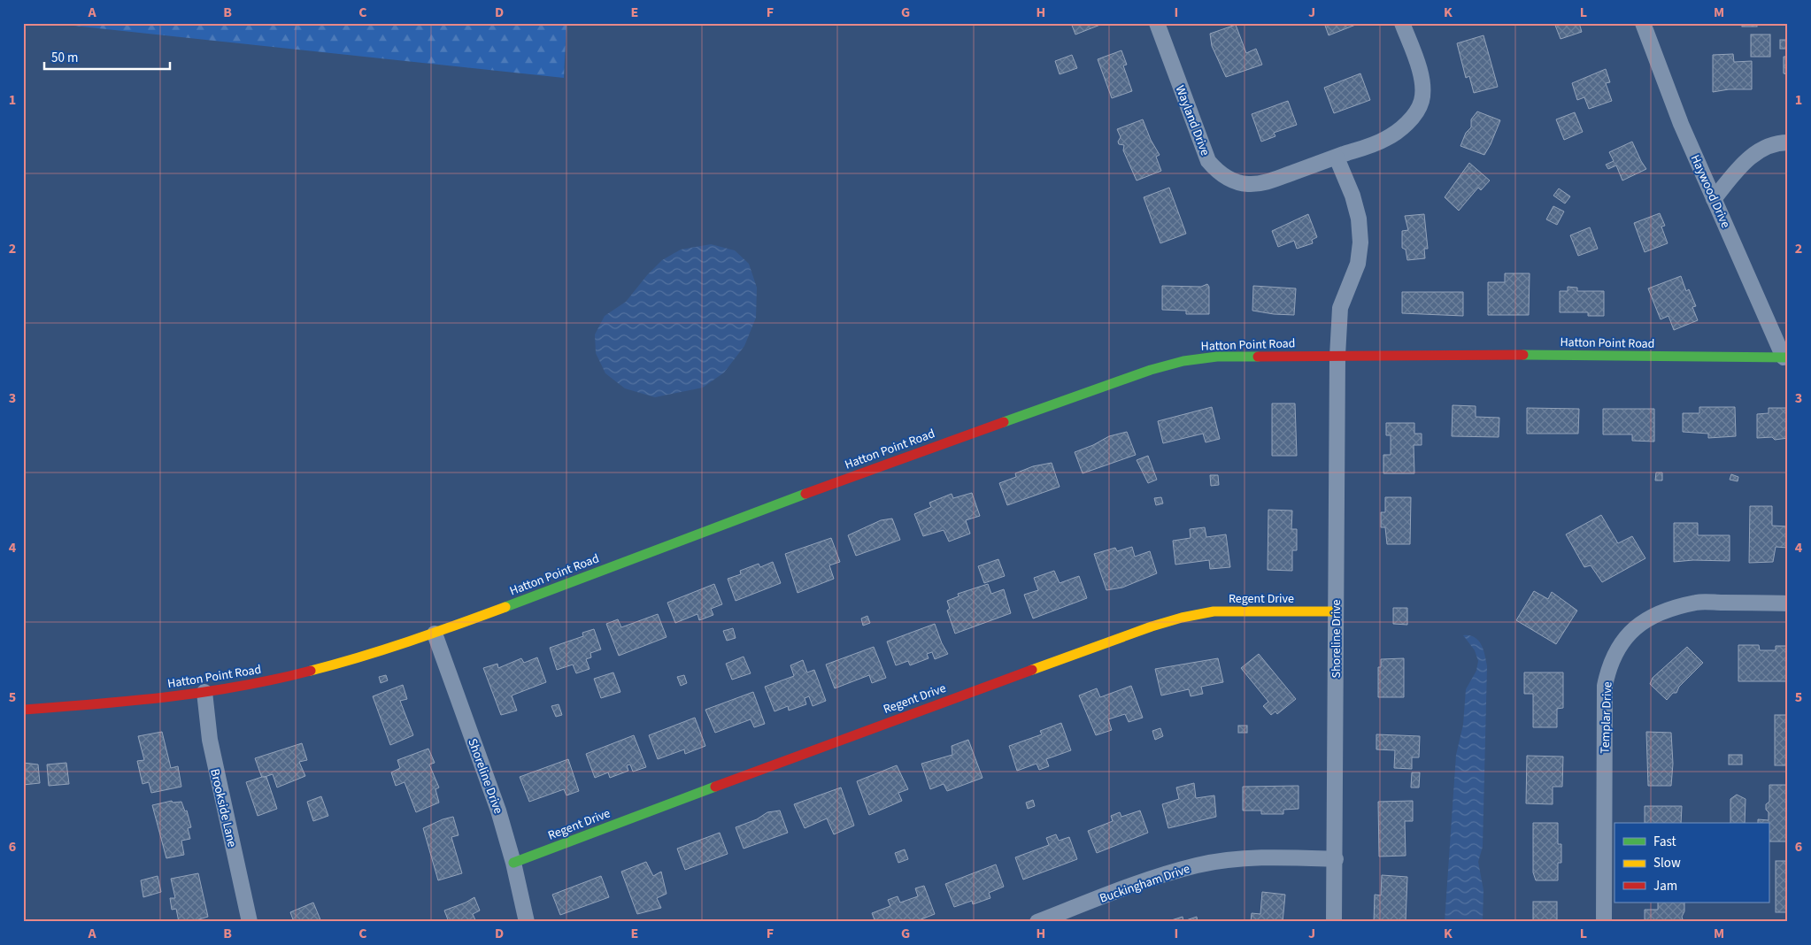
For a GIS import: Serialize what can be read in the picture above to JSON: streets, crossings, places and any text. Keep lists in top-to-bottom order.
{
  "streets": {
    "street": [
      "Wayland Drive",
      "Haywood Drive",
      "Hatton Point Road",
      "Regent Drive",
      "Shoreline Drive",
      "Templar Drive",
      "Brookside Lane",
      "Buckingham Drive"
    ]
  },
  "crossings": [
    ["Haywood Drive", "Hatton Point Road"],
    ["Hatton Point Road", "Shoreline Drive"],
    ["Hatton Point Road", "Brookside Lane"],
    ["Regent Drive", "Shoreline Drive"],
    ["Shoreline Drive", "Buckingham Drive"]
  ],
  "legend": ["Fast", "Slow", "Jam"],
  "scale_bar": "50 m",
  "grid": {
    "columns": [
      "A",
      "B",
      "C",
      "D",
      "E",
      "F",
      "G",
      "H",
      "I",
      "J",
      "K",
      "L",
      "M"
    ],
    "rows": [
      "1",
      "2",
      "3",
      "4",
      "5",
      "6"
    ]
  }
}
